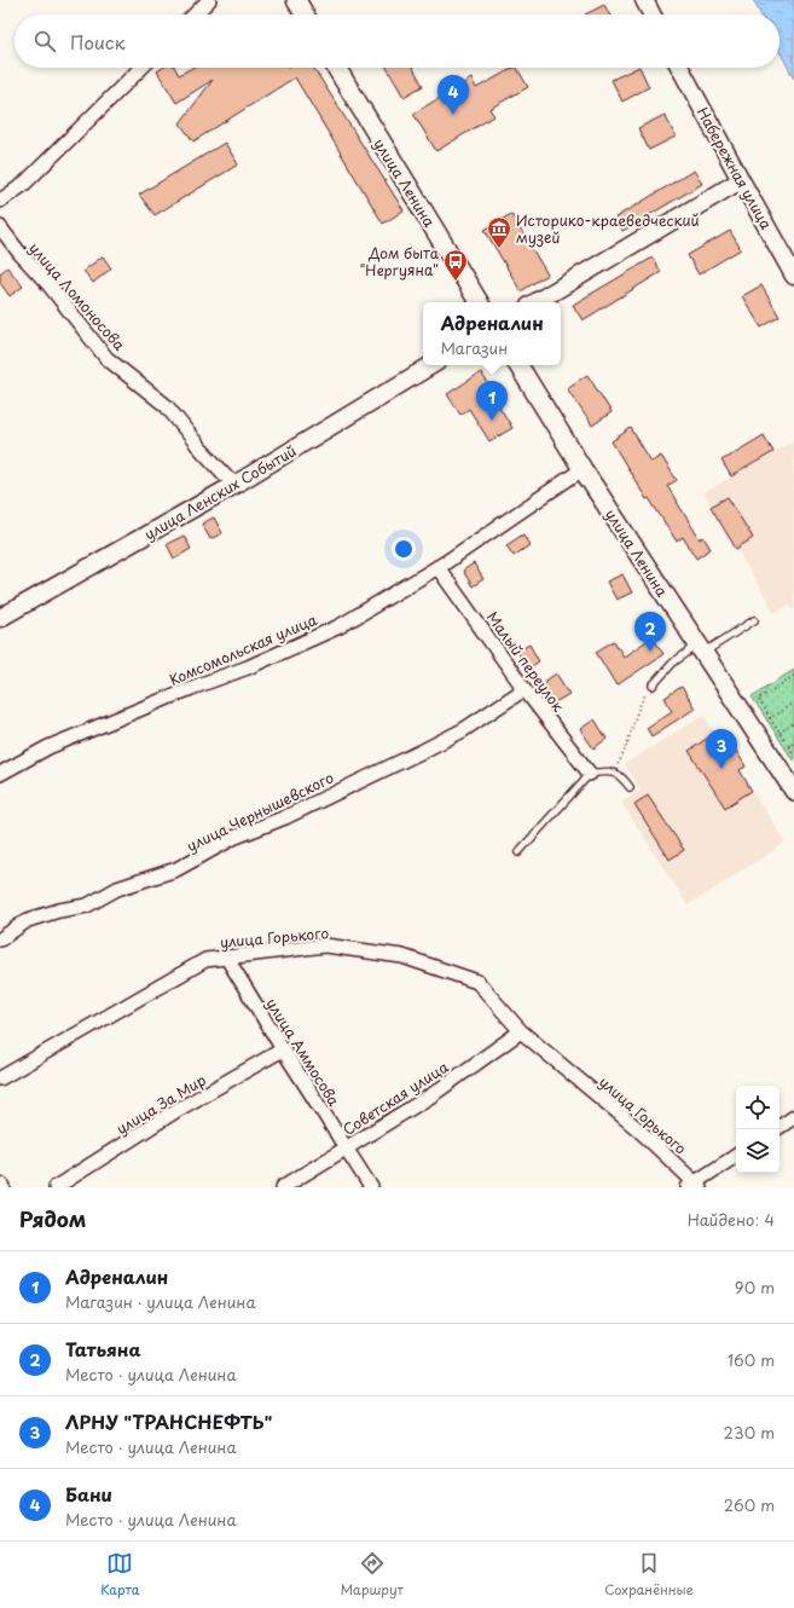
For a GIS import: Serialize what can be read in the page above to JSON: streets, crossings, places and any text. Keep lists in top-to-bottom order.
{
  "streets": {
    "main road": ["улица Ленина"],
    "street": [
      "Набережная улица",
      "улица Ломоносова",
      "улица Ленских Событий",
      "Комсомольская улица",
      "Малый переулок",
      "улица Чернышевского",
      "улица Горького",
      "улица Аммосова",
      "Советская улица",
      "улица За Мир"
    ]
  },
  "crossings": [
    ["улица Ленина", "Комсомольская улица"],
    ["улица Ломоносова", "улица Ленских Событий"],
    ["Комсомольская улица", "Малый переулок"],
    ["Малый переулок", "улица Чернышевского"],
    ["улица Горького", "улица Аммосова"],
    ["улица Горького", "Советская улица"],
    ["улица Аммосова", "Советская улица"],
    ["улица Аммосова", "улица За Мир"]
  ],
  "places": {
    "museum": ["Историко-краеведческий музей"],
    "bus stop": ["Дом быта \"Нергуяна\""]
  },
  "page": {
    "search": "Поиск",
    "pins": [
      "4",
      "1",
      "2",
      "3"
    ],
    "popup": ["Адреналин", "Магазин"],
    "heading": ["Рядом", "Найдено: 4"],
    "list": [
      {
        "mark": "1",
        "name": "Адреналин",
        "note": "Магазин · улица Ленина",
        "value": "90 m"
      },
      {
        "mark": "2",
        "name": "Татьяна",
        "note": "Место · улица Ленина",
        "value": "160 m"
      },
      {
        "mark": "3",
        "name": "ЛРНУ \"ТРАНСНЕФТЬ\"",
        "note": "Место · улица Ленина",
        "value": "230 m"
      },
      {
        "mark": "4",
        "name": "Бани",
        "note": "Место · улица Ленина",
        "value": "260 m"
      }
    ],
    "nav": ["Карта", "Маршрут", "Сохранённые"]
  }
}
